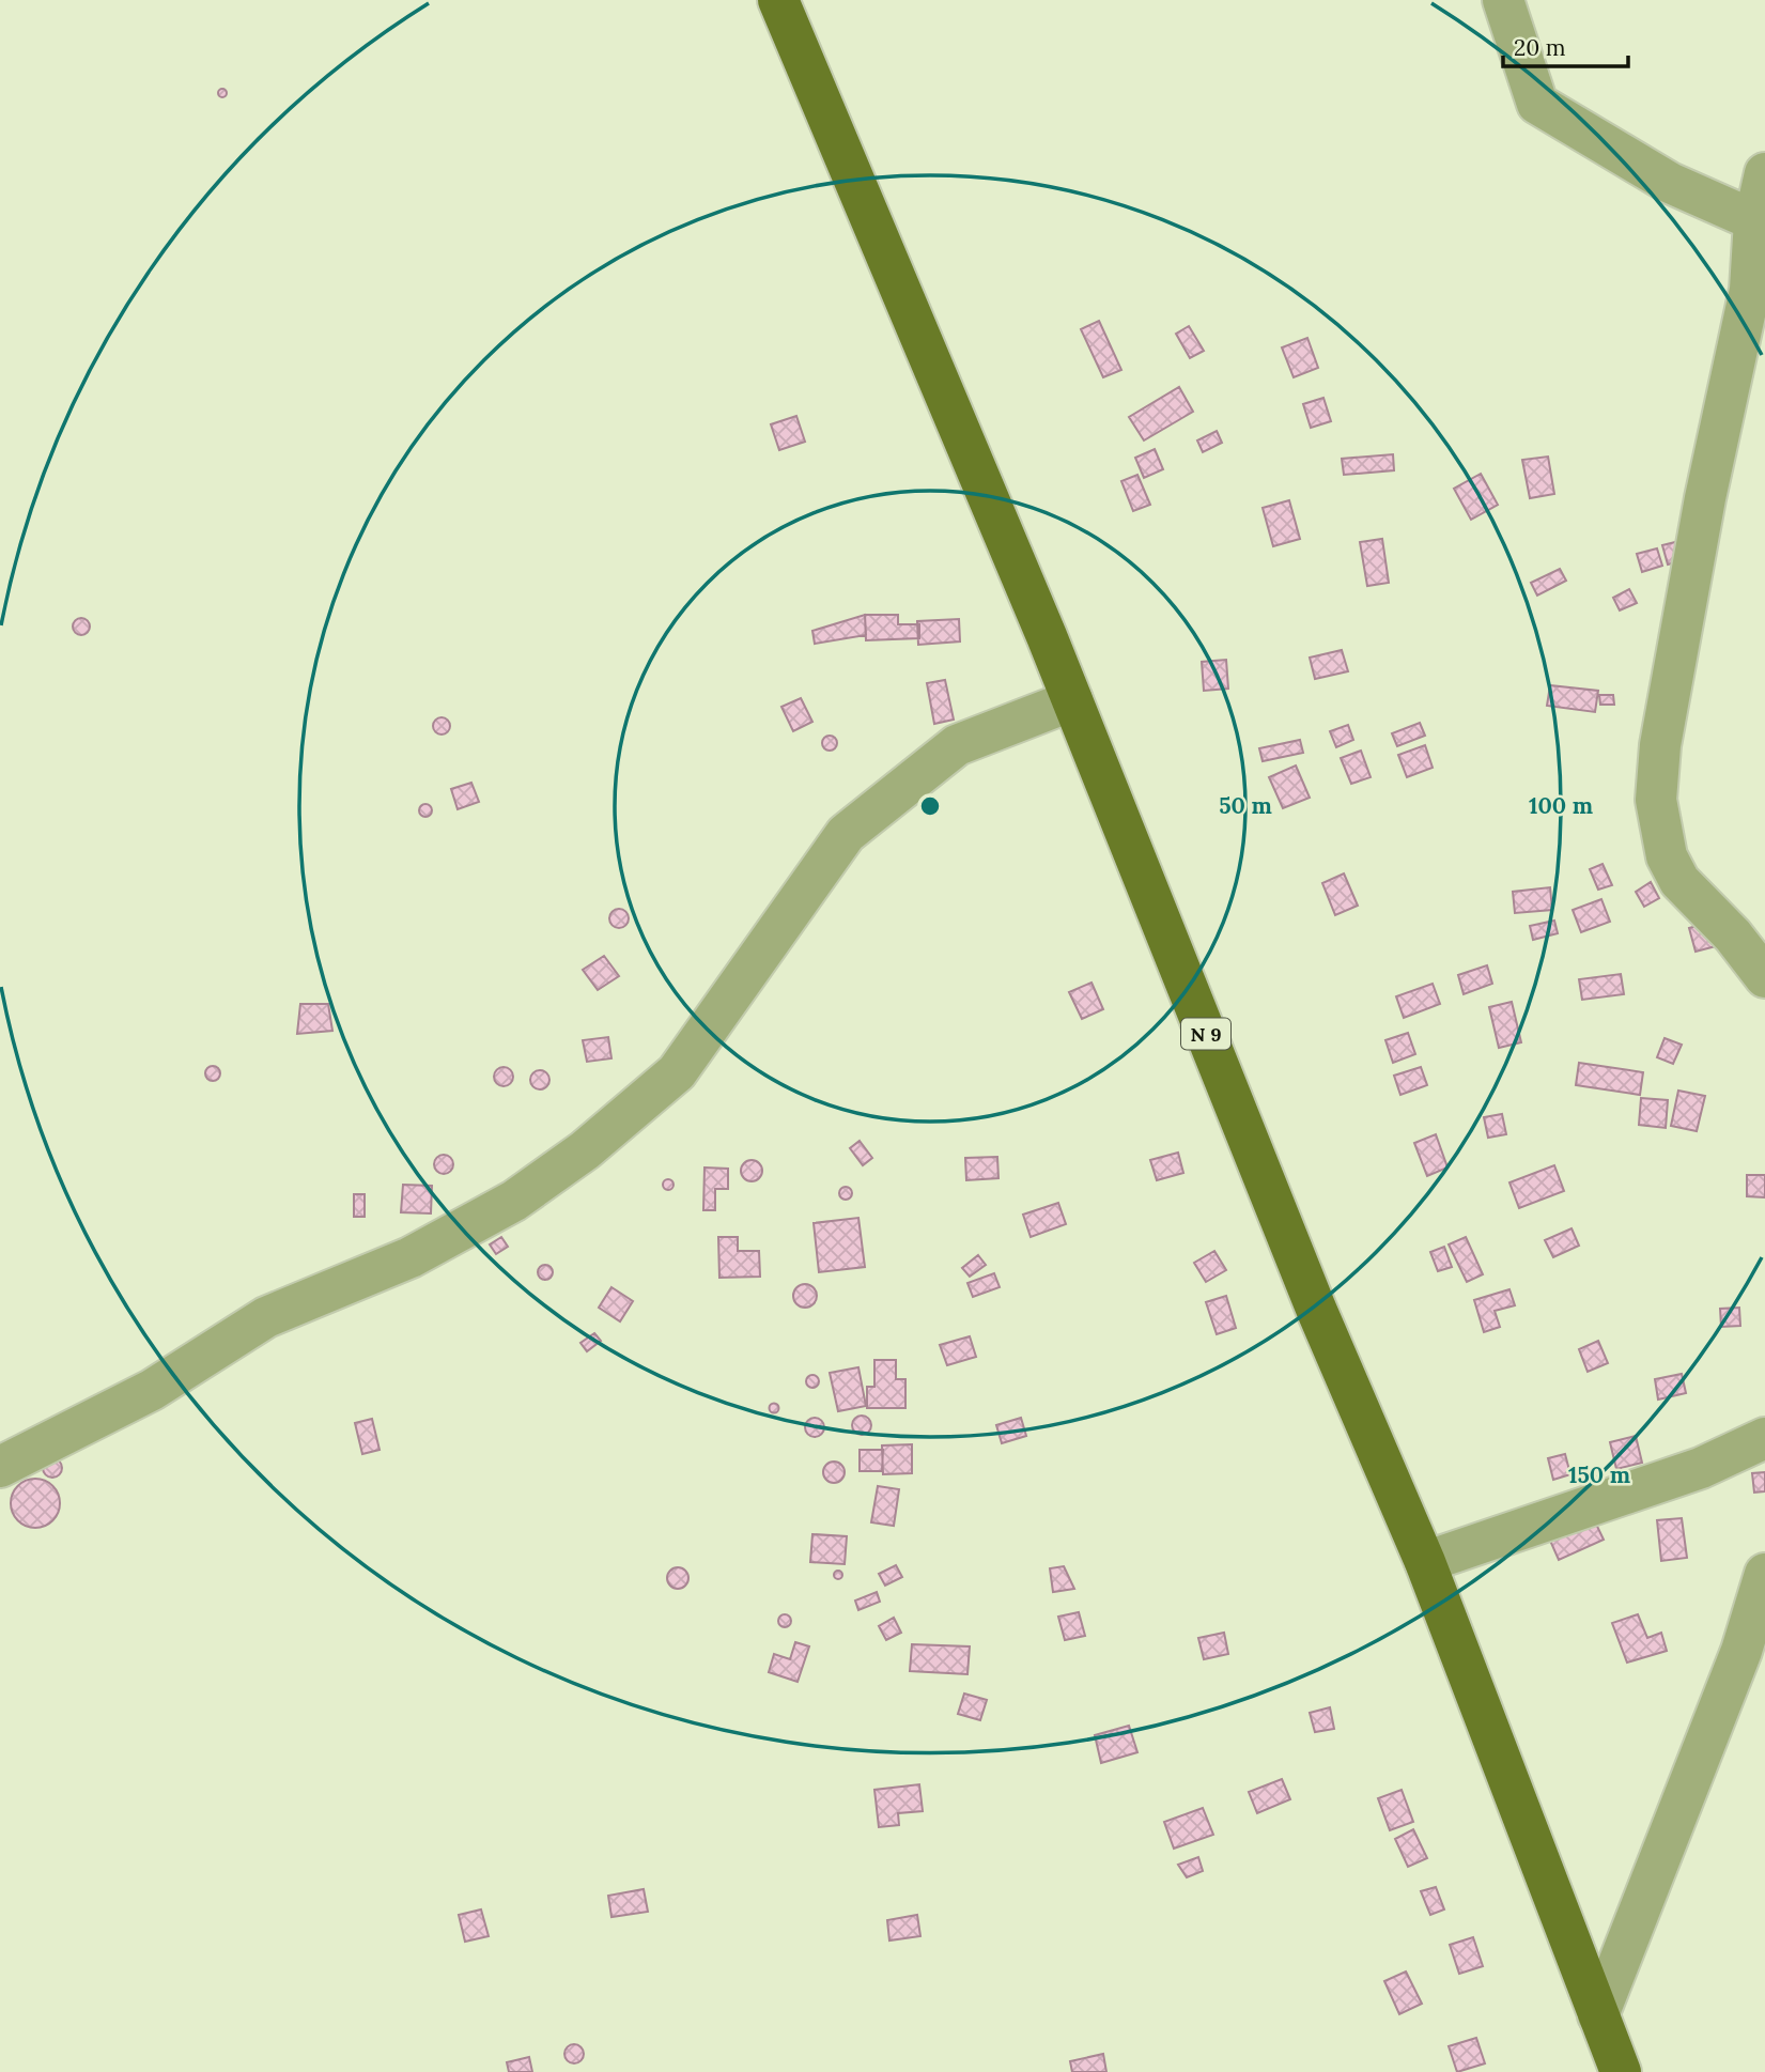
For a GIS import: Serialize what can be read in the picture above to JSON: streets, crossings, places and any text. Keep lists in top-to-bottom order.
{
  "streets": {
    "main road": ["N 9"]
  },
  "scale_bar": "20 m",
  "rings": ["50 m", "100 m", "150 m"]
}
